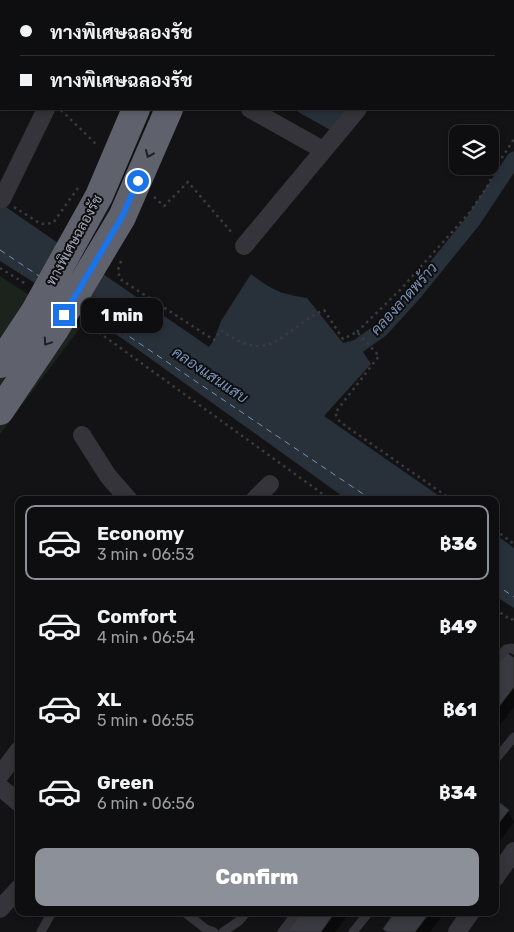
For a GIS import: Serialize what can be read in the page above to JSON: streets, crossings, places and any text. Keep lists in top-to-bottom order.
{
  "streets": {
    "highway": ["ทางพิเศษฉลองรัช"]
  },
  "water": ["คลองลาดพร้าว", "คลองแสนแสบ"],
  "page": {
    "banner": ["ทางพิเศษฉลองรัช", "ทางพิเศษฉลองรัช"],
    "bubble": "1 min",
    "list": [
      {
        "name": "Economy",
        "note": "3 min · 06:53",
        "value": "฿36"
      },
      {
        "name": "Comfort",
        "note": "4 min · 06:54",
        "value": "฿49"
      },
      {
        "name": "XL",
        "note": "5 min · 06:55",
        "value": "฿61"
      },
      {
        "name": "Green",
        "note": "6 min · 06:56",
        "value": "฿34"
      }
    ],
    "buttons": "Confirm"
  }
}
